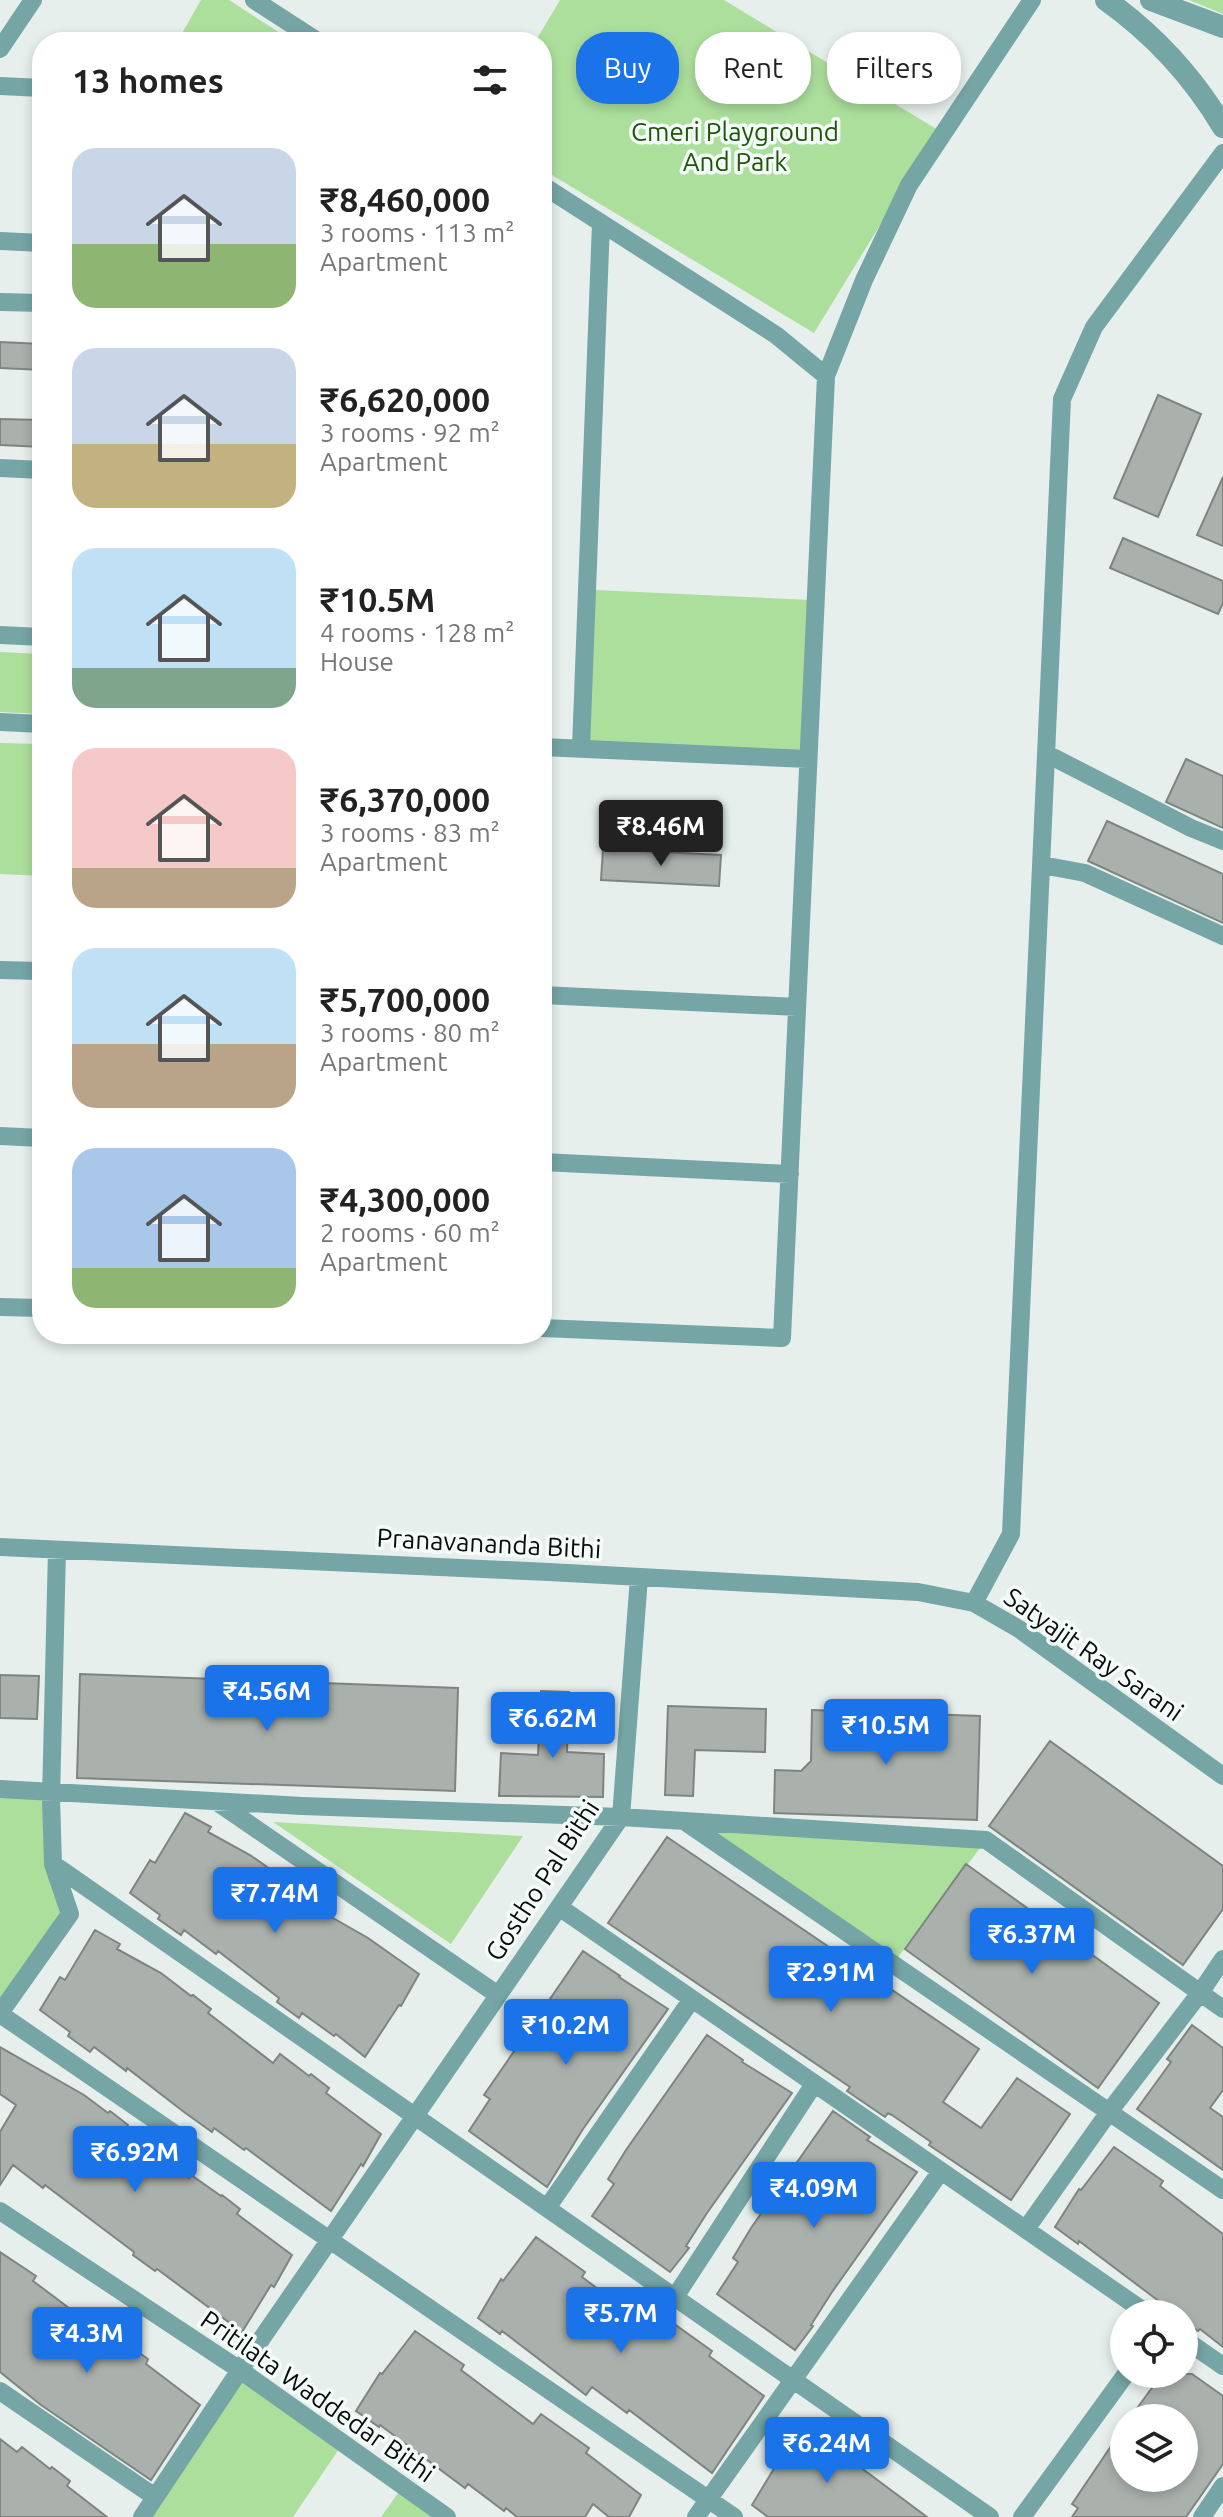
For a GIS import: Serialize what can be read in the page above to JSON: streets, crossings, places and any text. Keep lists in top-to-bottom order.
{
  "streets": {
    "street": [
      "Pranavananda Bithi",
      "Satyajit Ray Sarani",
      "Gostho Pal Bithi",
      "Pritilata Waddedar Bithi"
    ]
  },
  "crossings": [
    ["Pranavananda Bithi", "Satyajit Ray Sarani"],
    ["Pranavananda Bithi", "Gostho Pal Bithi"],
    ["Gostho Pal Bithi", "Pritilata Waddedar Bithi"]
  ],
  "parks": ["Cmeri Playground And Park"],
  "page": {
    "chip": ["Buy", "Rent", "Filters"],
    "heading": "13 homes",
    "list": [
      {
        "name": "₹8,460,000",
        "note": "3 rooms · 113 m² · Apartment"
      },
      {
        "name": "₹6,620,000",
        "note": "3 rooms · 92 m² · Apartment"
      },
      {
        "name": "₹10.5M",
        "note": "4 rooms · 128 m² · House"
      },
      {
        "name": "₹6,370,000",
        "note": "3 rooms · 83 m² · Apartment"
      },
      {
        "name": "₹5,700,000",
        "note": "3 rooms · 80 m² · Apartment"
      },
      {
        "name": "₹4,300,000",
        "note": "2 rooms · 60 m² · Apartment"
      }
    ],
    "price": [
      "₹8.46M",
      "₹4.56M",
      "₹6.62M",
      "₹10.5M",
      "₹7.74M",
      "₹6.37M",
      "₹2.91M",
      "₹10.2M",
      "₹6.92M",
      "₹4.09M",
      "₹5.7M",
      "₹4.3M",
      "₹6.24M"
    ]
  }
}
